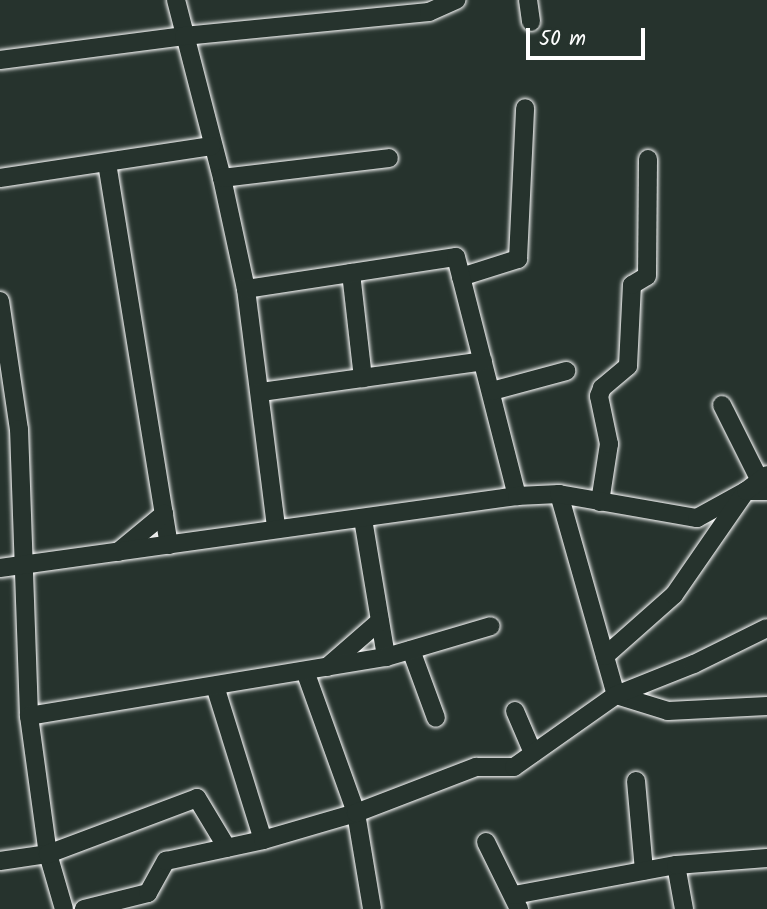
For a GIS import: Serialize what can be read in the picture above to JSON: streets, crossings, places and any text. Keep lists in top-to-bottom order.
{
  "scale_bar": "50 m"
}
